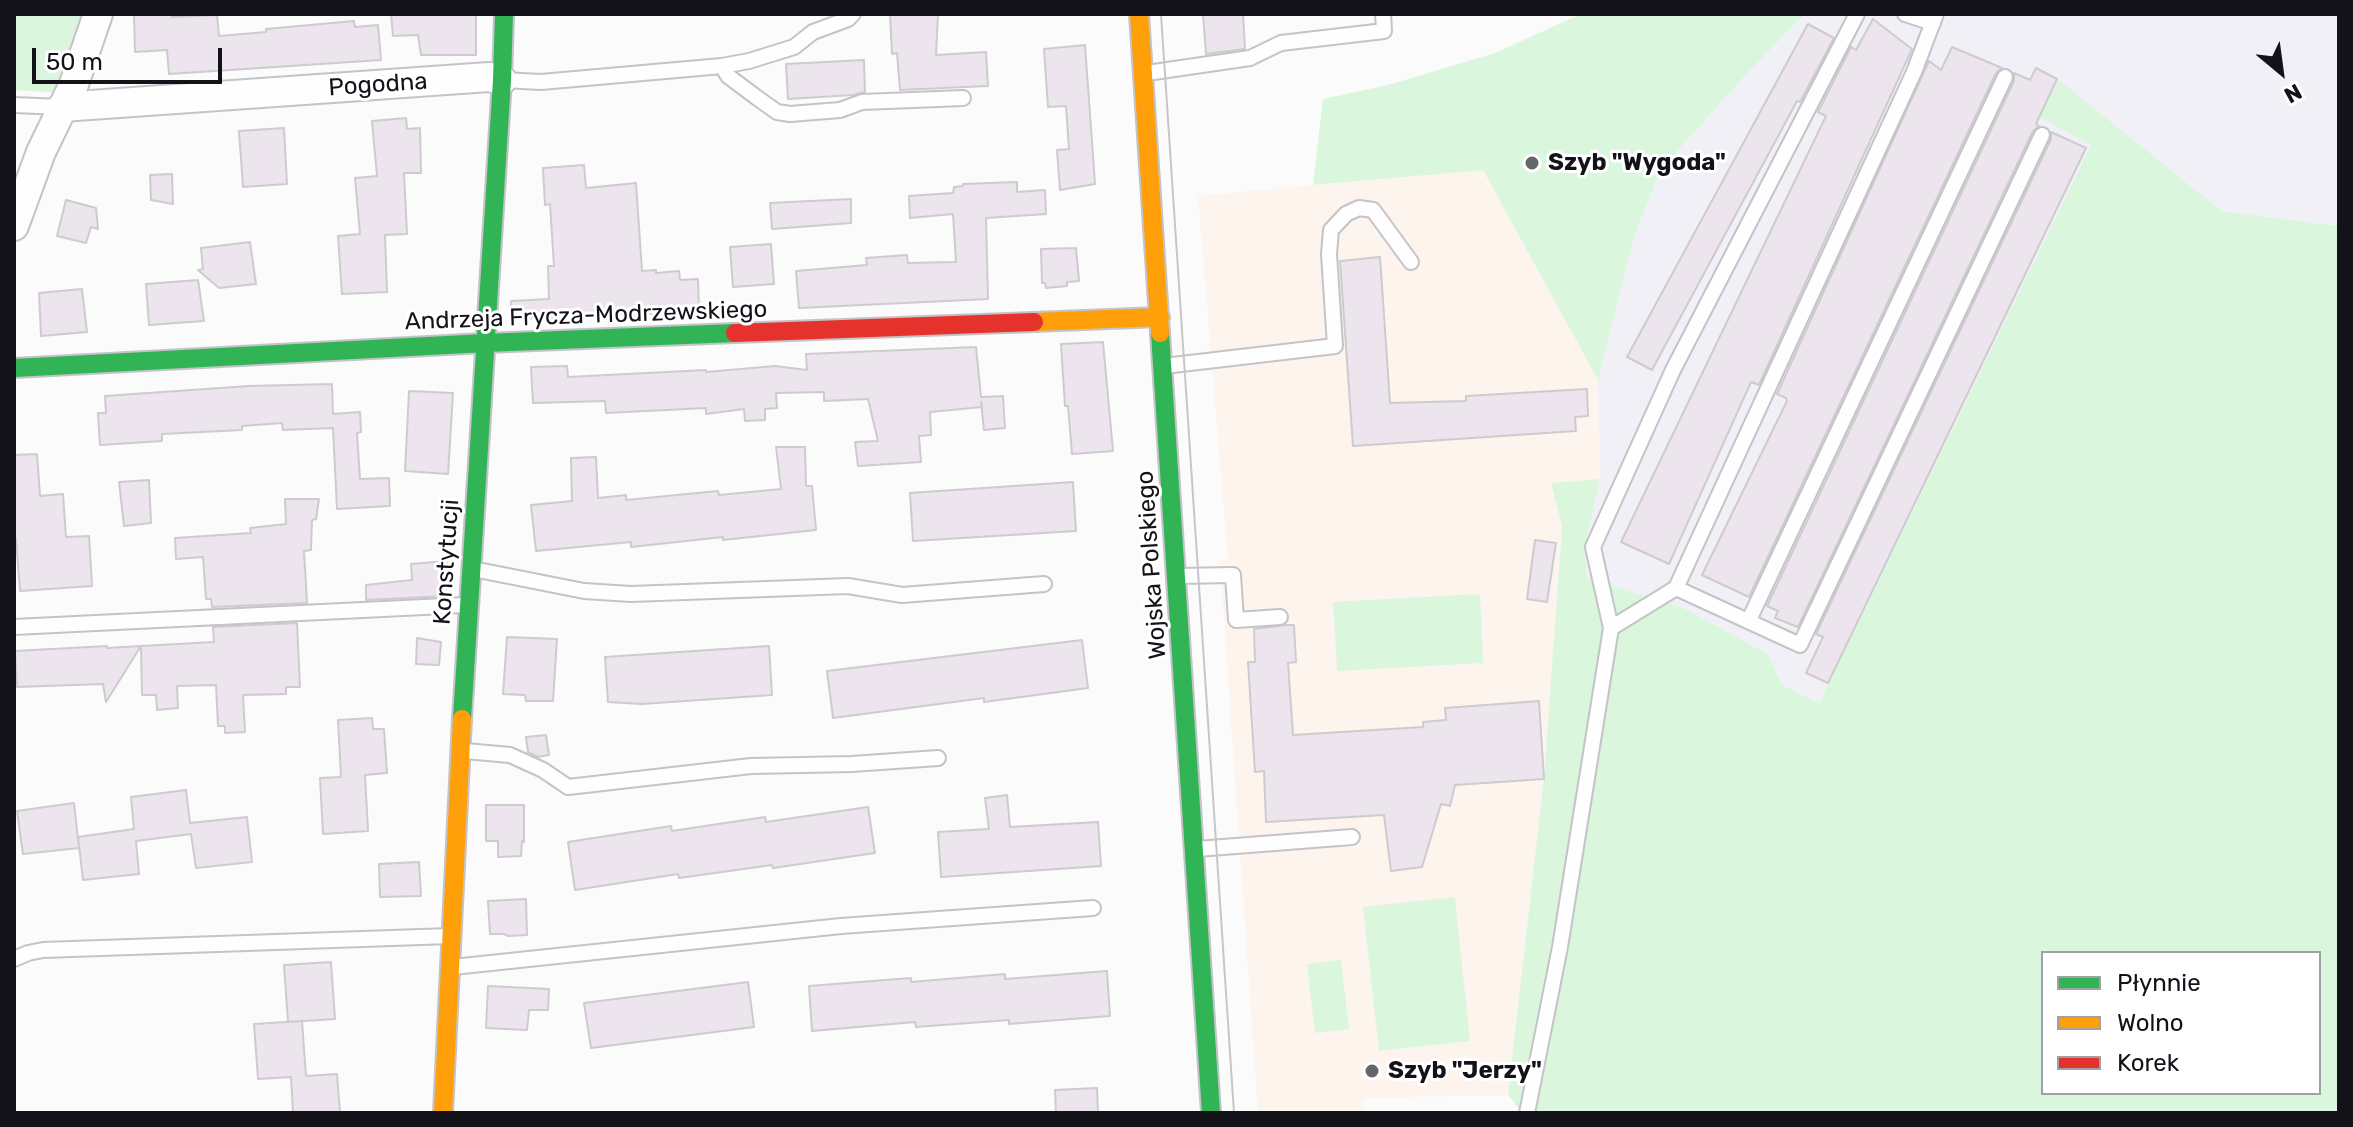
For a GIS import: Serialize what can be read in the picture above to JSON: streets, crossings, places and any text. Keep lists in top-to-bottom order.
{
  "streets": {
    "street": [
      "Pogodna",
      "Andrzeja Frycza-Modrzewskiego",
      "Konstytucji",
      "Wojska Polskiego"
    ]
  },
  "crossings": [
    ["Pogodna", "Konstytucji"],
    ["Andrzeja Frycza-Modrzewskiego", "Konstytucji"],
    ["Andrzeja Frycza-Modrzewskiego", "Wojska Polskiego"]
  ],
  "places": ["Szyb \"Wygoda\"", "Szyb \"Jerzy\""],
  "legend": ["Płynnie", "Wolno", "Korek"],
  "scale_bar": "50 m",
  "north": "bottom right"
}
